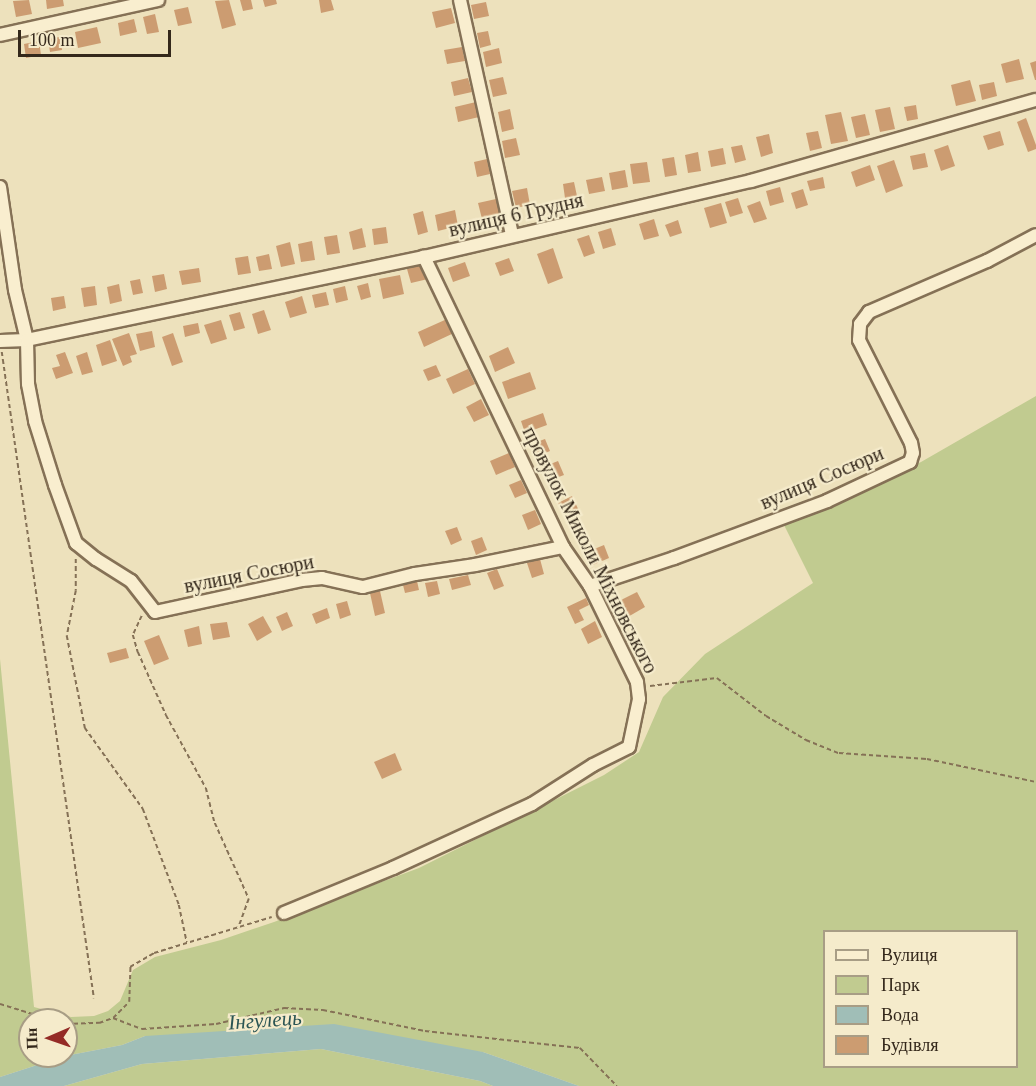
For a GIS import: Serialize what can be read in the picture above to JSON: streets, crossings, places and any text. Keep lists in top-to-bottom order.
{
  "streets": {
    "street": ["вулиця 6 Грудня", "вулиця Сосюри", "провулок Миколи Міхновського"]
  },
  "crossings": [
    ["вулиця 6 Грудня", "провулок Миколи Міхновського"],
    ["вулиця Сосюри", "провулок Миколи Міхновського"]
  ],
  "water": ["Інгулець"],
  "legend": [
    "Вулиця",
    "Парк",
    "Вода",
    "Будівля"
  ],
  "scale_bar": "100 m",
  "north": "left"
}
